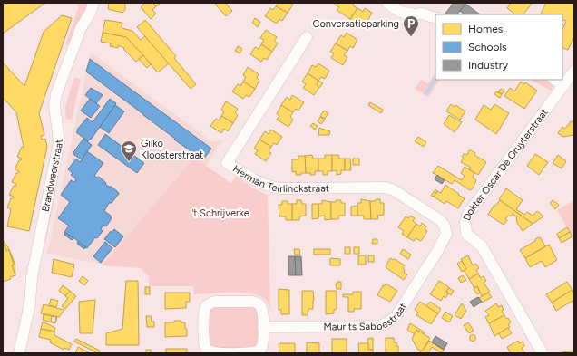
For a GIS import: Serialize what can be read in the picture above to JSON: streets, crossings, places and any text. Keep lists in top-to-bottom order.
{
  "streets": {
    "street": [
      "Dokter Oscar De Gruyterstraat",
      "Brandweerstraat",
      "Herman Teirlinckstraat",
      "Maurits Sabbestraat"
    ]
  },
  "crossings": [
    ["Herman Teirlinckstraat", "Maurits Sabbestraat"]
  ],
  "parks": ["'t Schrijverke"],
  "places": {
    "parking": ["Conversatieparking"],
    "school or university": ["Gilko Kloosterstraat"]
  },
  "legend": ["Homes", "Schools", "Industry"]
}
